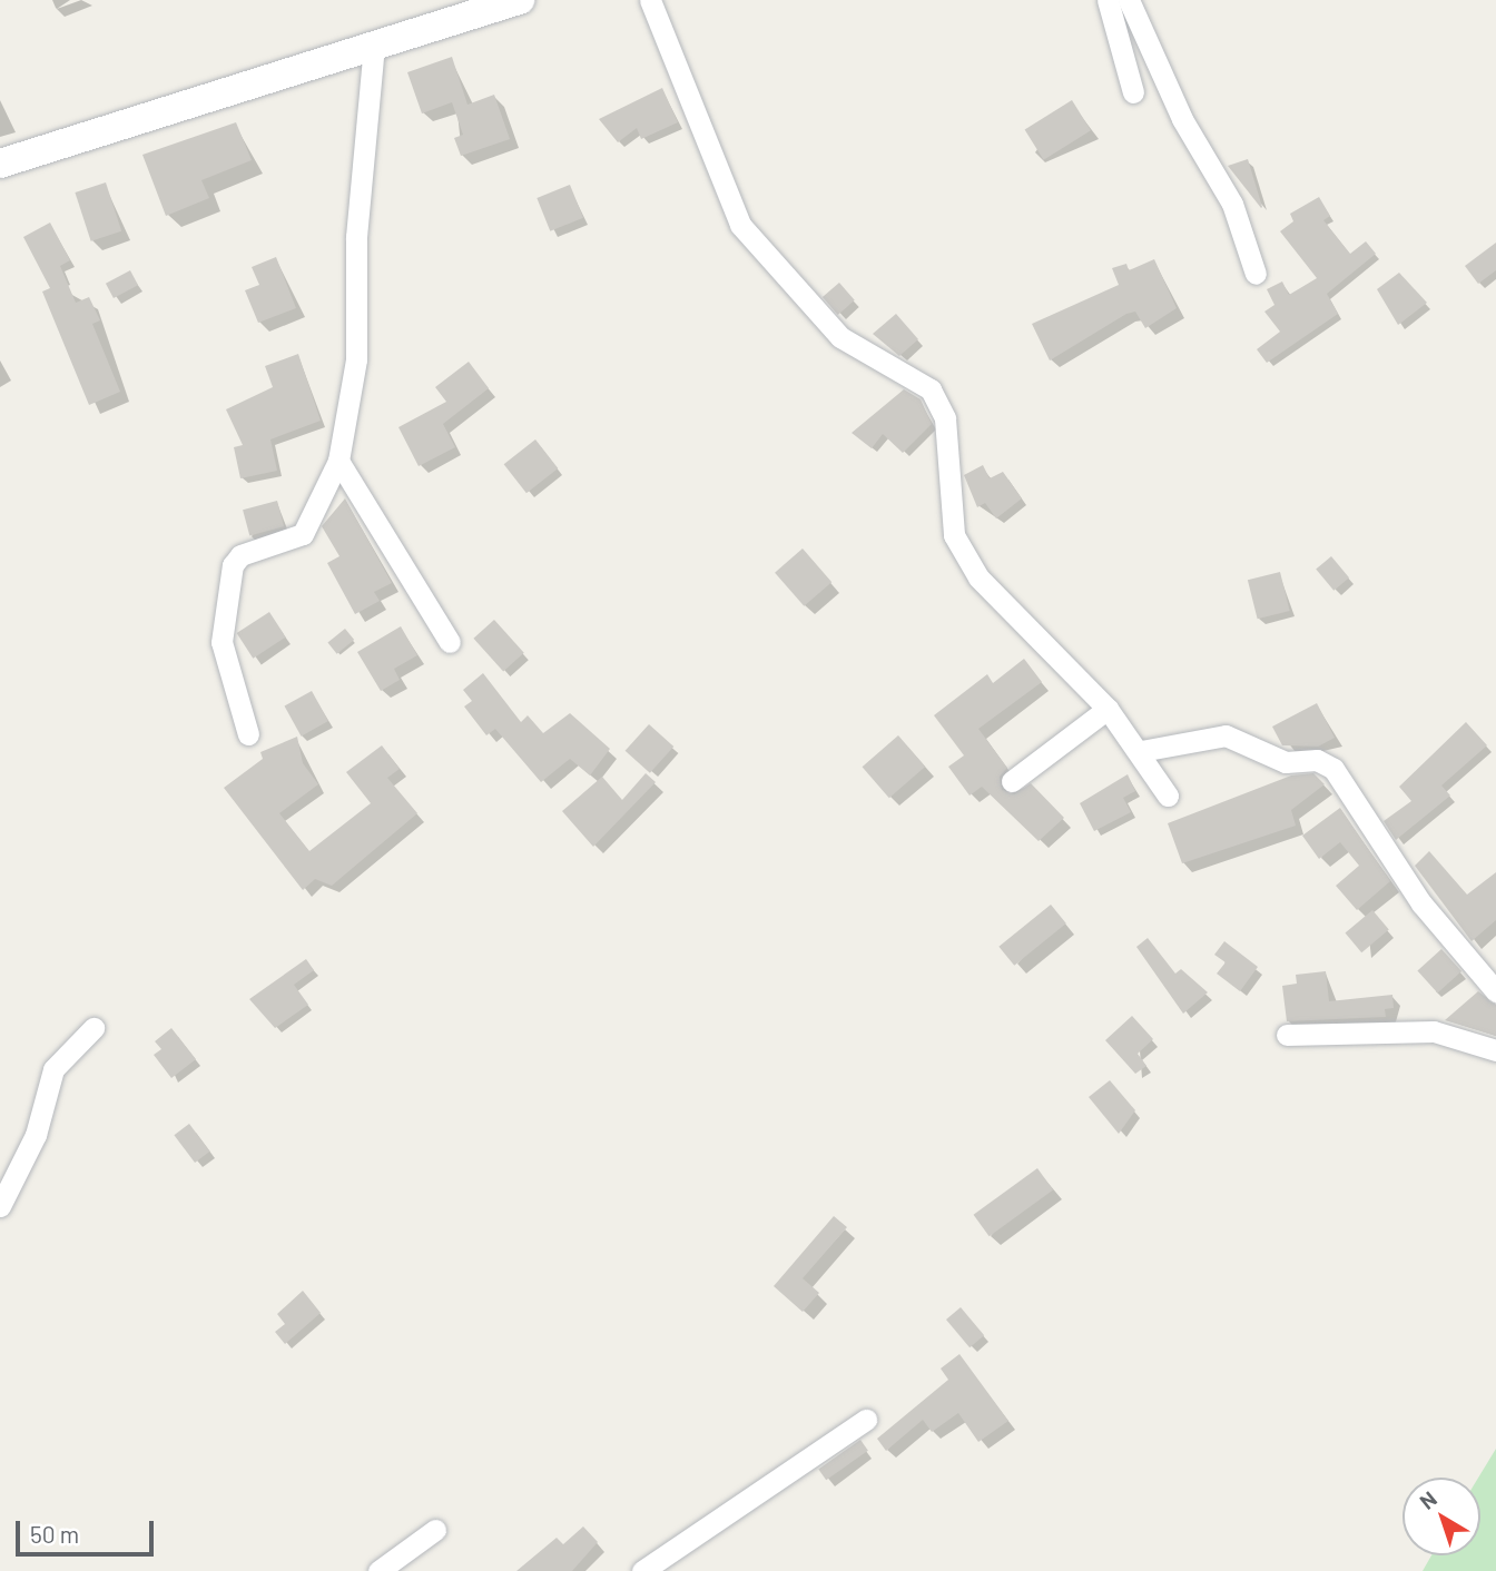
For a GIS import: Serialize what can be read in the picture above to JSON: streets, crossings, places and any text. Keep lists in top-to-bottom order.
{
  "scale_bar": "50 m",
  "north": "top left"
}
